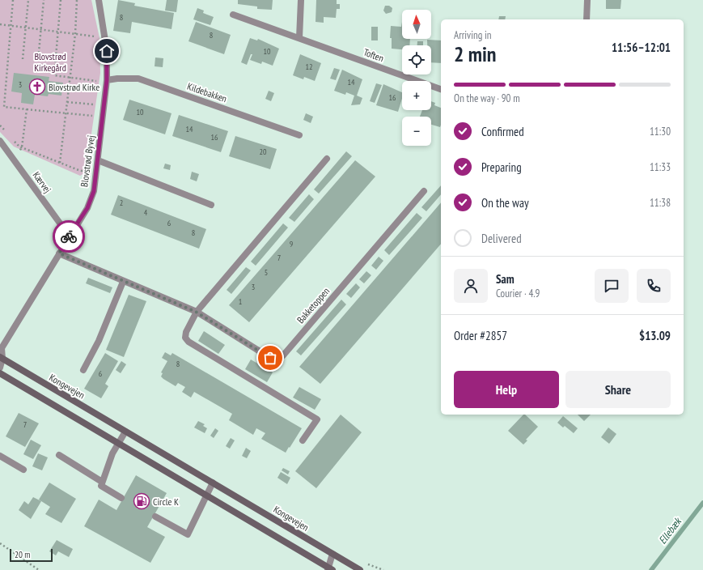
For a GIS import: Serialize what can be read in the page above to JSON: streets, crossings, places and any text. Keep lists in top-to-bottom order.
{
  "streets": {
    "main road": ["Kongevejen"],
    "street": [
      "Toften",
      "Kildebakken",
      "Blovstrød Byvej",
      "Kærvej",
      "Bakketoppen"
    ]
  },
  "crossings": [
    ["Kildebakken", "Blovstrød Byvej"],
    ["Blovstrød Byvej", "Kærvej"],
    ["Blovstrød Byvej", "Bakketoppen"],
    ["Blovstrød Byvej", "Kongevejen"]
  ],
  "water": ["Ellebæk"],
  "parks": ["Blovstrød Kirkegård"],
  "places": {
    "church": ["Blovstrød Kirke"],
    "fuel station": ["Circle K"]
  },
  "house_numbers": [
    "8",
    "8",
    "10",
    "12",
    "14",
    "3",
    "16",
    "10",
    "14",
    "16",
    "20",
    "2",
    "4",
    "6",
    "8",
    "9",
    "7",
    "5",
    "3",
    "1",
    "8",
    "6",
    "7"
  ],
  "scale_bar": "20 m",
  "north": "top",
  "page": {
    "map_buttons": ["+", "−"],
    "heading": ["2 min", "Arriving in", "11:56–12:01"],
    "panel": [
      "Sam",
      "Courier · 4.9",
      "Order #2857",
      "$13.09"
    ],
    "bar": "On the way · 90 m",
    "list": [
      ["Confirmed", "11:30"],
      ["Preparing", "11:33"],
      ["On the way", "11:38"],
      "Delivered"
    ],
    "buttons": ["Help", "Share"],
    "scale": "20 m"
  }
}
